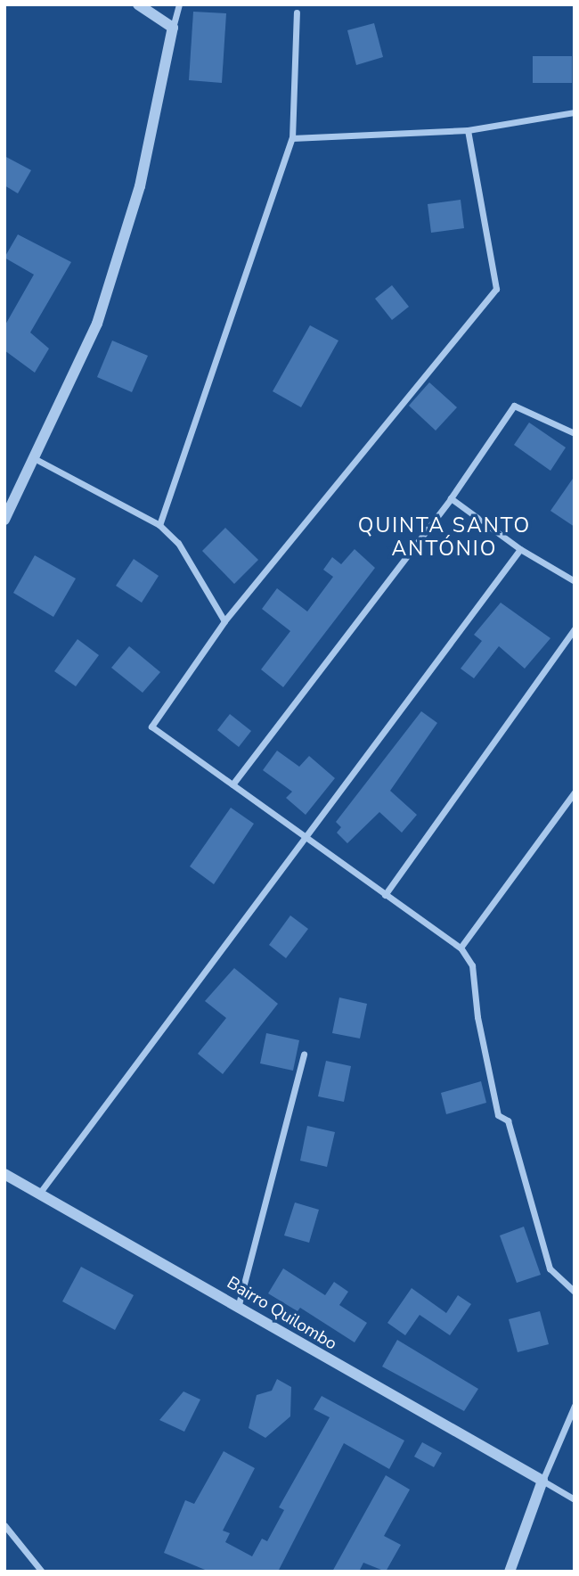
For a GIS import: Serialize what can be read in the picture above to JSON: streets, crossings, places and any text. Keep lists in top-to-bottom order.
{
  "streets": {
    "street": ["Bairro Quilombo"]
  },
  "districts": ["QUINTA SANTO ANTÓNIO"]
}
